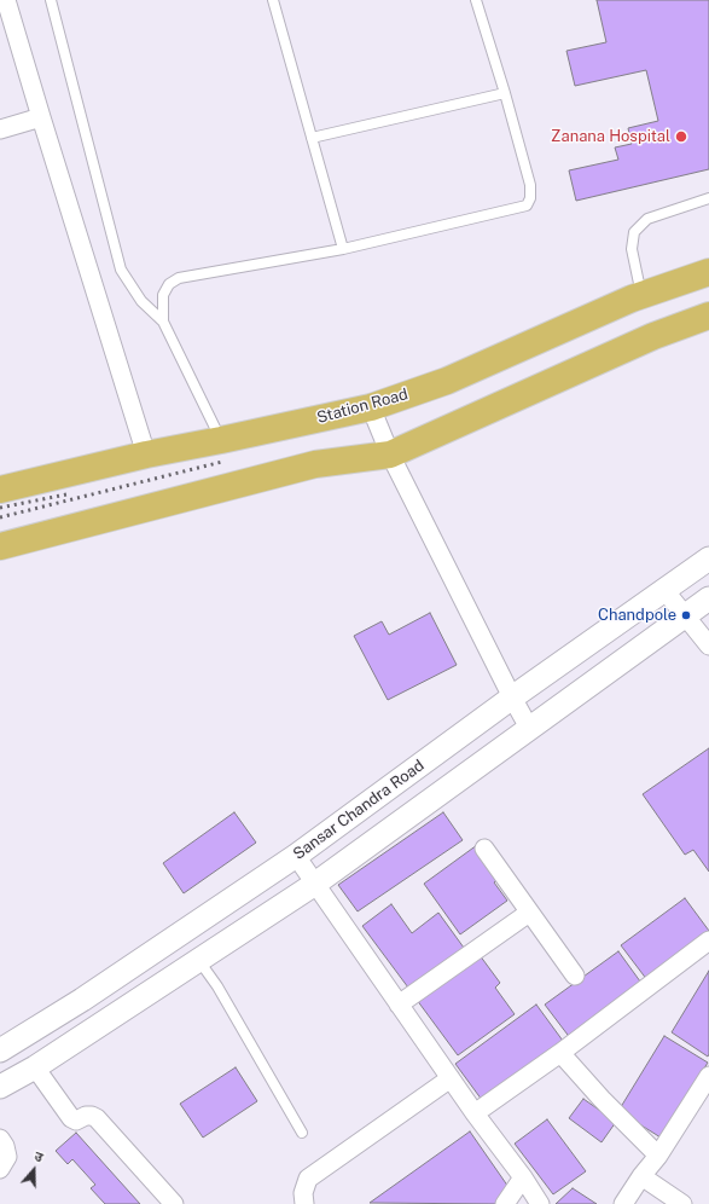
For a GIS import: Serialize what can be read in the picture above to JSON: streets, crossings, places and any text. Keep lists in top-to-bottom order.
{
  "streets": {
    "main road": ["Station Road"],
    "street": ["Sansar Chandra Road"]
  },
  "places": ["Zanana Hospital", "Chandpole"],
  "north": "top"
}
